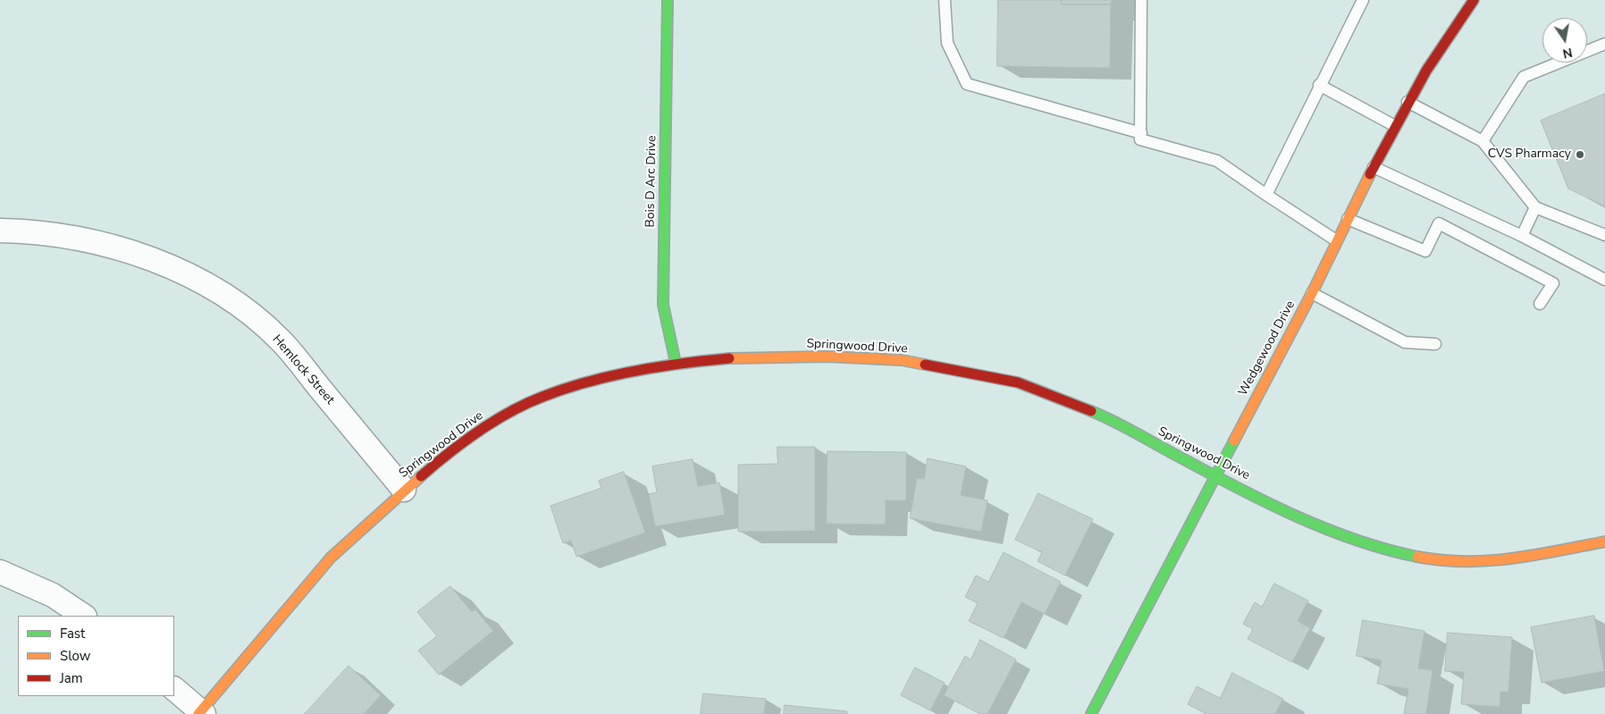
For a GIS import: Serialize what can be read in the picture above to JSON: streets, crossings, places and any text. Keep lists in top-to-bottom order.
{
  "streets": {
    "street": [
      "Bois D Arc Drive",
      "Springwood Drive",
      "Wedgewood Drive",
      "Hemlock Street"
    ]
  },
  "crossings": [
    ["Bois D Arc Drive", "Springwood Drive"],
    ["Springwood Drive", "Wedgewood Drive"],
    ["Springwood Drive", "Hemlock Street"]
  ],
  "places": ["CVS Pharmacy"],
  "legend": ["Fast", "Slow", "Jam"],
  "north": "bottom"
}
